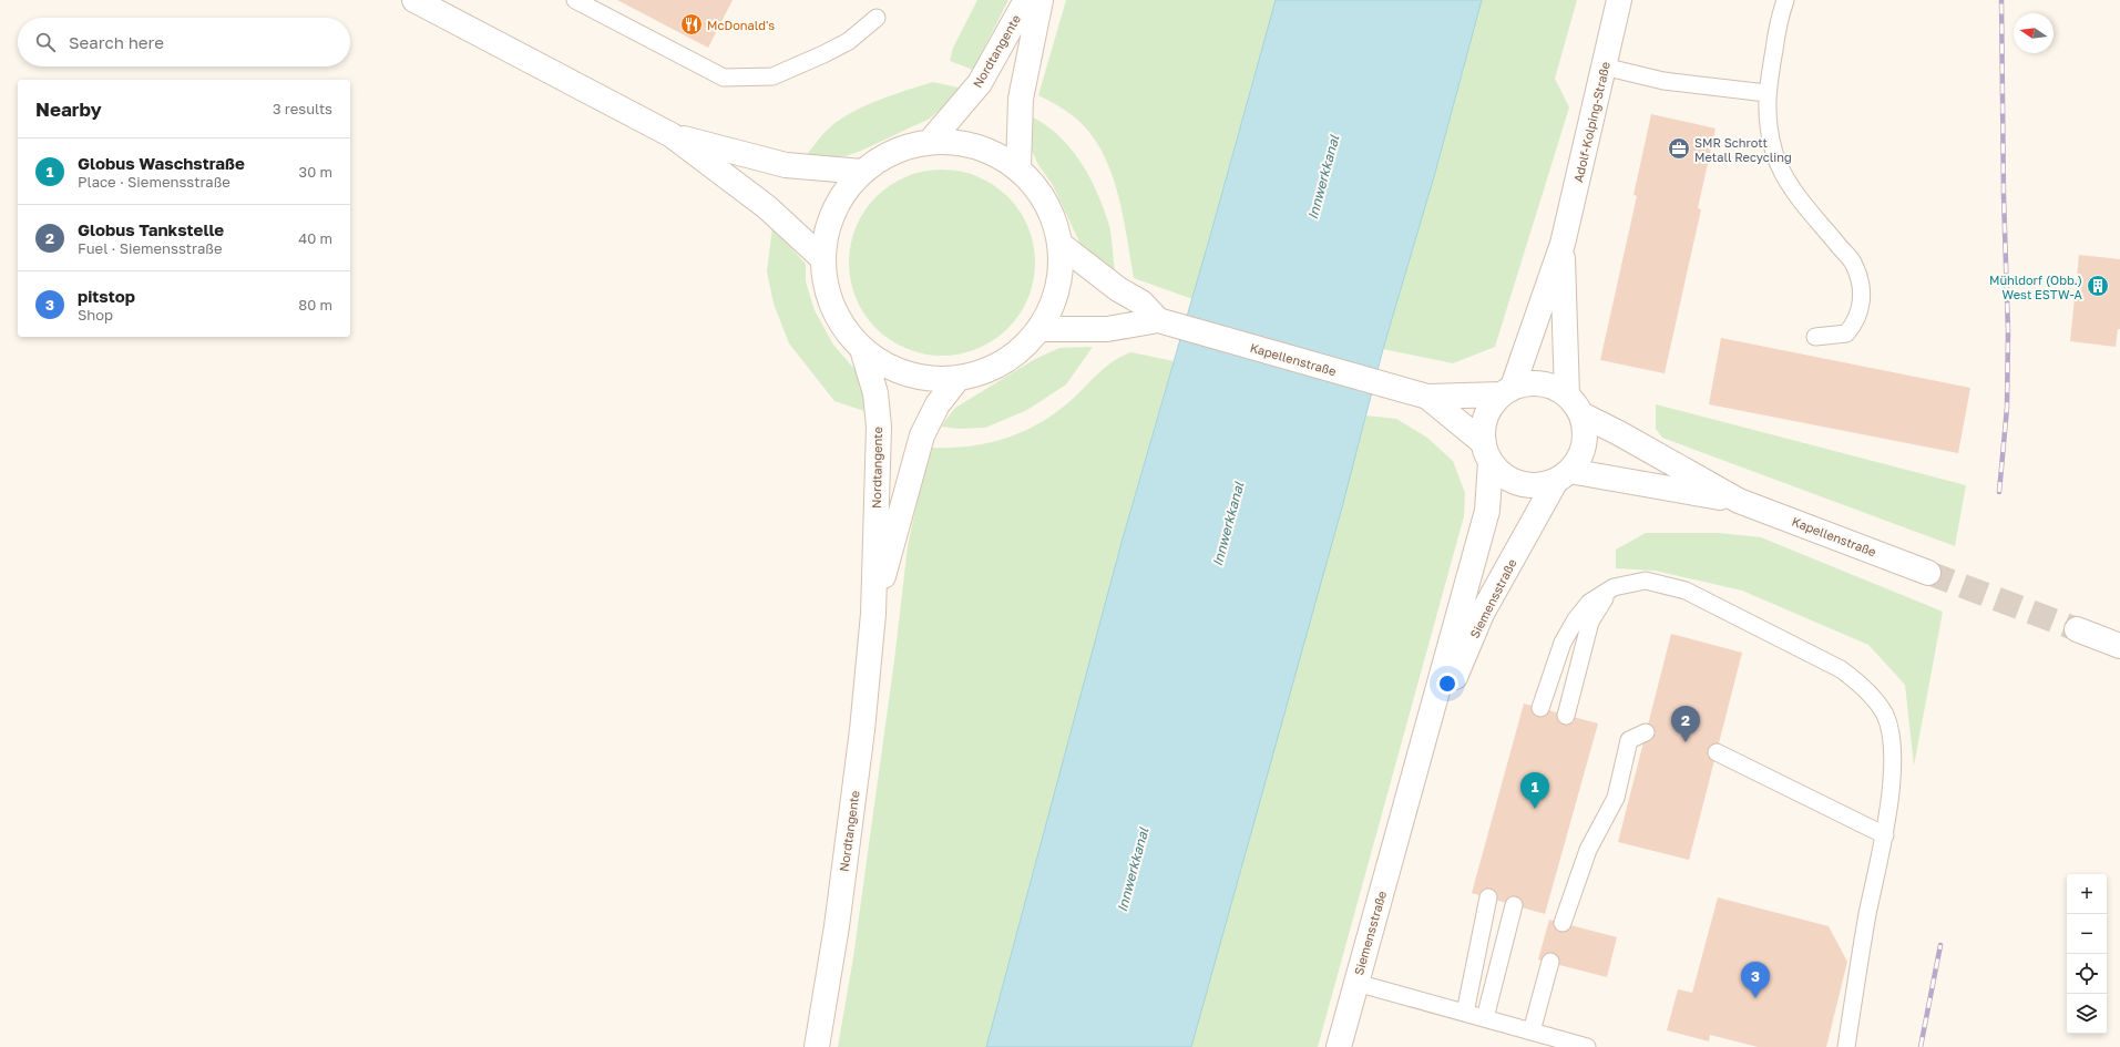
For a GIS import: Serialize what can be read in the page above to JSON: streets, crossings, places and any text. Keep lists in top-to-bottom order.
{
  "streets": {
    "street": [
      "Nordtangente",
      "Adolf-Kolping-Straße",
      "Kapellenstraße",
      "Siemensstraße"
    ]
  },
  "crossings": [
    ["Nordtangente", "Kapellenstraße"],
    ["Adolf-Kolping-Straße", "Kapellenstraße"],
    ["Adolf-Kolping-Straße", "Siemensstraße"],
    ["Kapellenstraße", "Siemensstraße"]
  ],
  "water": ["Innwerkkanal"],
  "places": {
    "restaurant": ["McDonald's"],
    "office": ["SMR Schrott Metall Recycling"],
    "building": ["Mühldorf (Obb.) West ESTW-A"]
  },
  "north": "left",
  "page": {
    "search": "Search here",
    "heading": ["Nearby", "3 results"],
    "list": [
      {
        "mark": "1",
        "name": "Globus Waschstraße",
        "note": "Place · Siemensstraße",
        "value": "30 m"
      },
      {
        "mark": "2",
        "name": "Globus Tankstelle",
        "note": "Fuel · Siemensstraße",
        "value": "40 m"
      },
      {
        "mark": "3",
        "name": "pitstop",
        "note": "Shop",
        "value": "80 m"
      }
    ],
    "pins": ["2", "1", "3"],
    "map_buttons": ["+", "−"]
  }
}
